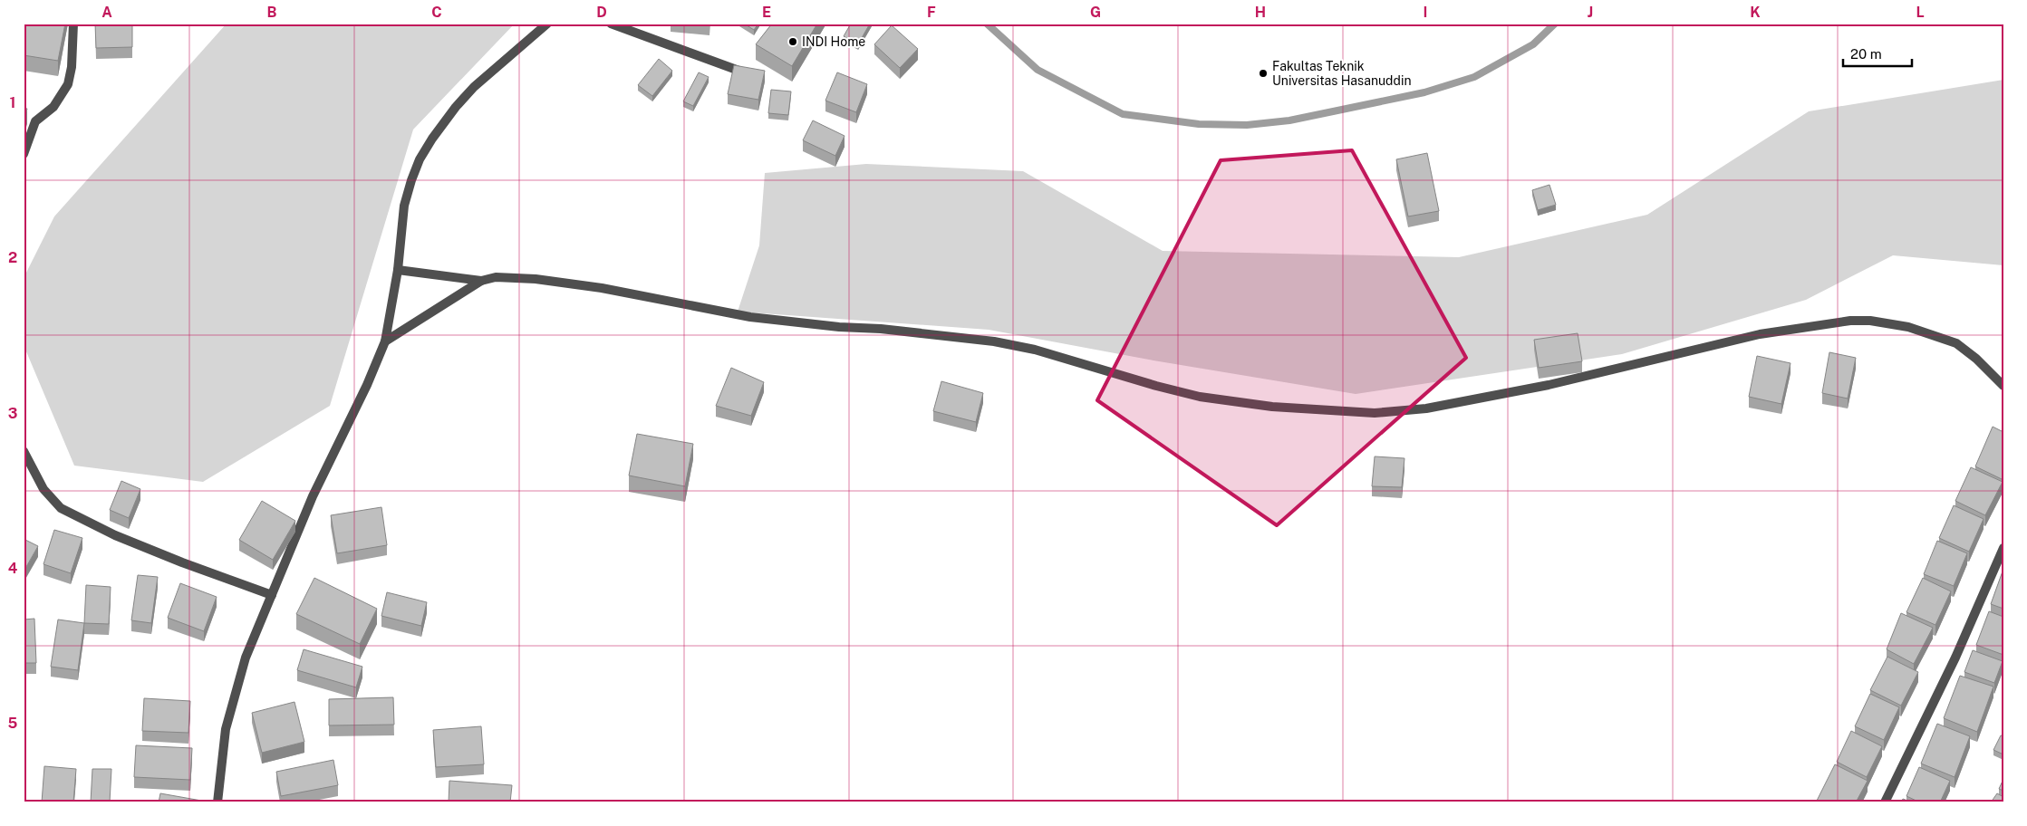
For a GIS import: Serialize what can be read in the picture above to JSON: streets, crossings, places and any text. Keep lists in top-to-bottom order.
{
  "places": ["INDI Home", "Fakultas Teknik Universitas Hasanuddin"],
  "scale_bar": "20 m",
  "grid": {
    "columns": [
      "A",
      "B",
      "C",
      "D",
      "E",
      "F",
      "G",
      "H",
      "I",
      "J",
      "K",
      "L"
    ],
    "rows": [
      "1",
      "2",
      "3",
      "4",
      "5"
    ]
  }
}
